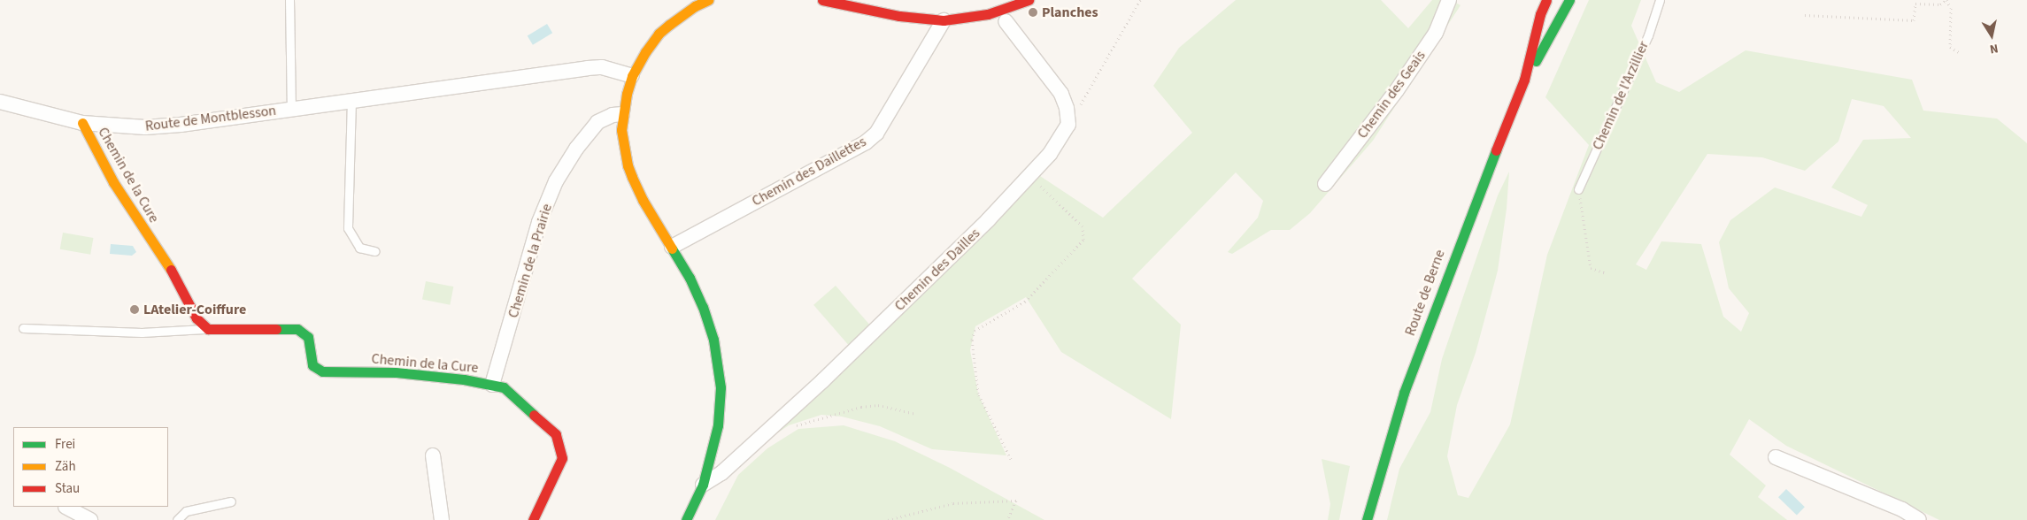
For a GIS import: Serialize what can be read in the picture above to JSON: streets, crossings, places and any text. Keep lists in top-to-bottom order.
{
  "streets": {
    "street": [
      "Chemin des Geais",
      "Route de Montblesson",
      "Chemin des Daillettes",
      "Chemin de la Cure",
      "Chemin de la Prairie",
      "Chemin des Dailles",
      "Route de Berne"
    ],
    "lane": ["Chemin de l'Arzillier"]
  },
  "crossings": [
    ["Route de Montblesson", "Chemin de la Cure"],
    ["Chemin de la Cure", "Chemin de la Prairie"]
  ],
  "places": ["Planches", "LAtelier-Coiffure"],
  "legend": ["Frei", "Zäh", "Stau"],
  "north": "bottom"
}
